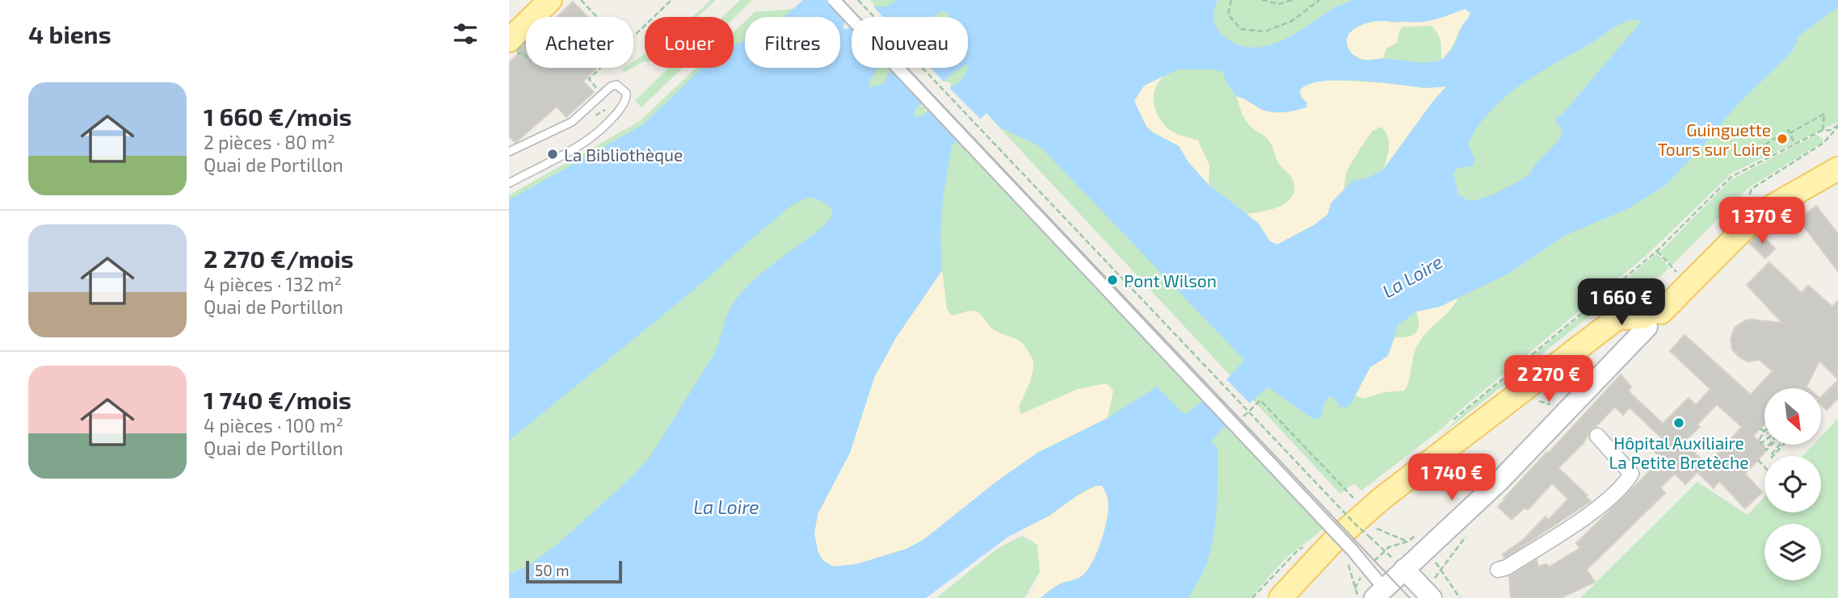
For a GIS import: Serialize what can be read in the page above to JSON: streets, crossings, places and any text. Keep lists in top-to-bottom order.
{
  "water": ["La Loire"],
  "places": [
    "Guinguette Tours sur Loire",
    "La Bibliothèque",
    "Pont Wilson",
    "Hôpital Auxiliaire La Petite Bretèche"
  ],
  "scale_bar": "50 m",
  "north": "bottom right",
  "page": {
    "heading": "4 biens",
    "chip": [
      "Acheter",
      "Louer",
      "Filtres",
      "Nouveau"
    ],
    "list": [
      {
        "name": "1 660 €/mois",
        "note": "2 pièces · 80 m² · Quai de Portillon"
      },
      {
        "name": "2 270 €/mois",
        "note": "4 pièces · 132 m² · Quai de Portillon"
      },
      {
        "name": "1 740 €/mois",
        "note": "4 pièces · 100 m² · Quai de Portillon"
      }
    ],
    "price": [
      "1 370 €",
      "1 660 €",
      "2 270 €",
      "1 740 €"
    ],
    "scale": "50 m"
  }
}
